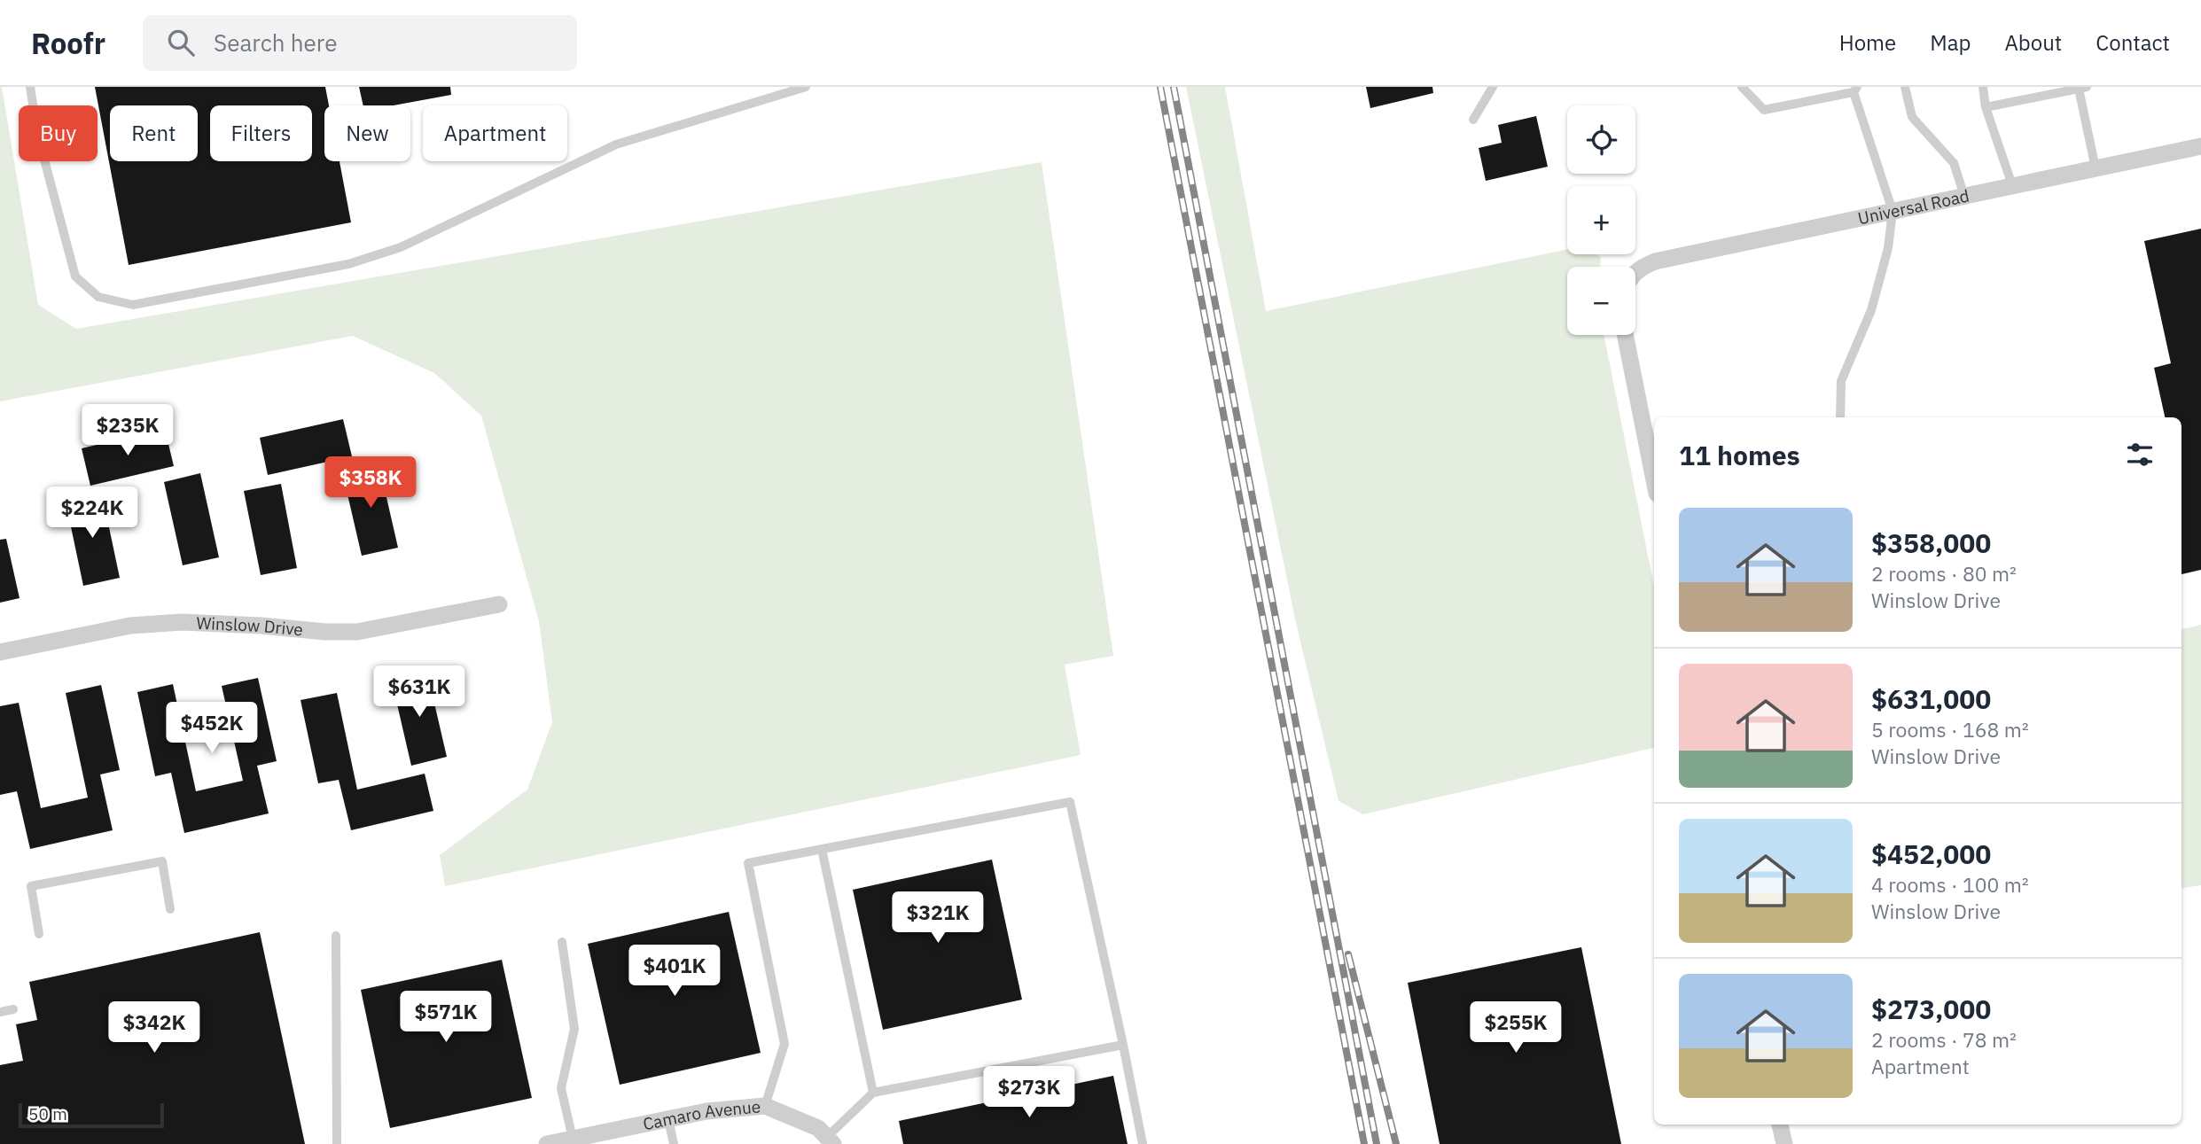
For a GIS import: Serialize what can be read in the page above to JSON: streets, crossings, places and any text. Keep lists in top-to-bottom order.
{
  "streets": {
    "street": ["Universal Road", "Winslow Drive", "Camaro Avenue"]
  },
  "scale_bar": "50 m",
  "page": {
    "header": "Roofr",
    "search": "Search here",
    "nav": [
      "Home",
      "Map",
      "About",
      "Contact"
    ],
    "map_buttons": ["+", "−"],
    "chip": [
      "Buy",
      "Rent",
      "Filters",
      "New",
      "Apartment"
    ],
    "price": [
      "$235K",
      "$358K",
      "$224K",
      "$631K",
      "$452K",
      "$321K",
      "$401K",
      "$571K",
      "$342K",
      "$255K",
      "$273K"
    ],
    "heading": "11 homes",
    "list": [
      {
        "name": "$358,000",
        "note": "2 rooms · 80 m² · Winslow Drive"
      },
      {
        "name": "$631,000",
        "note": "5 rooms · 168 m² · Winslow Drive"
      },
      {
        "name": "$452,000",
        "note": "4 rooms · 100 m² · Winslow Drive"
      },
      {
        "name": "$273,000",
        "note": "2 rooms · 78 m² · Apartment"
      }
    ],
    "scale": "50 m"
  }
}
